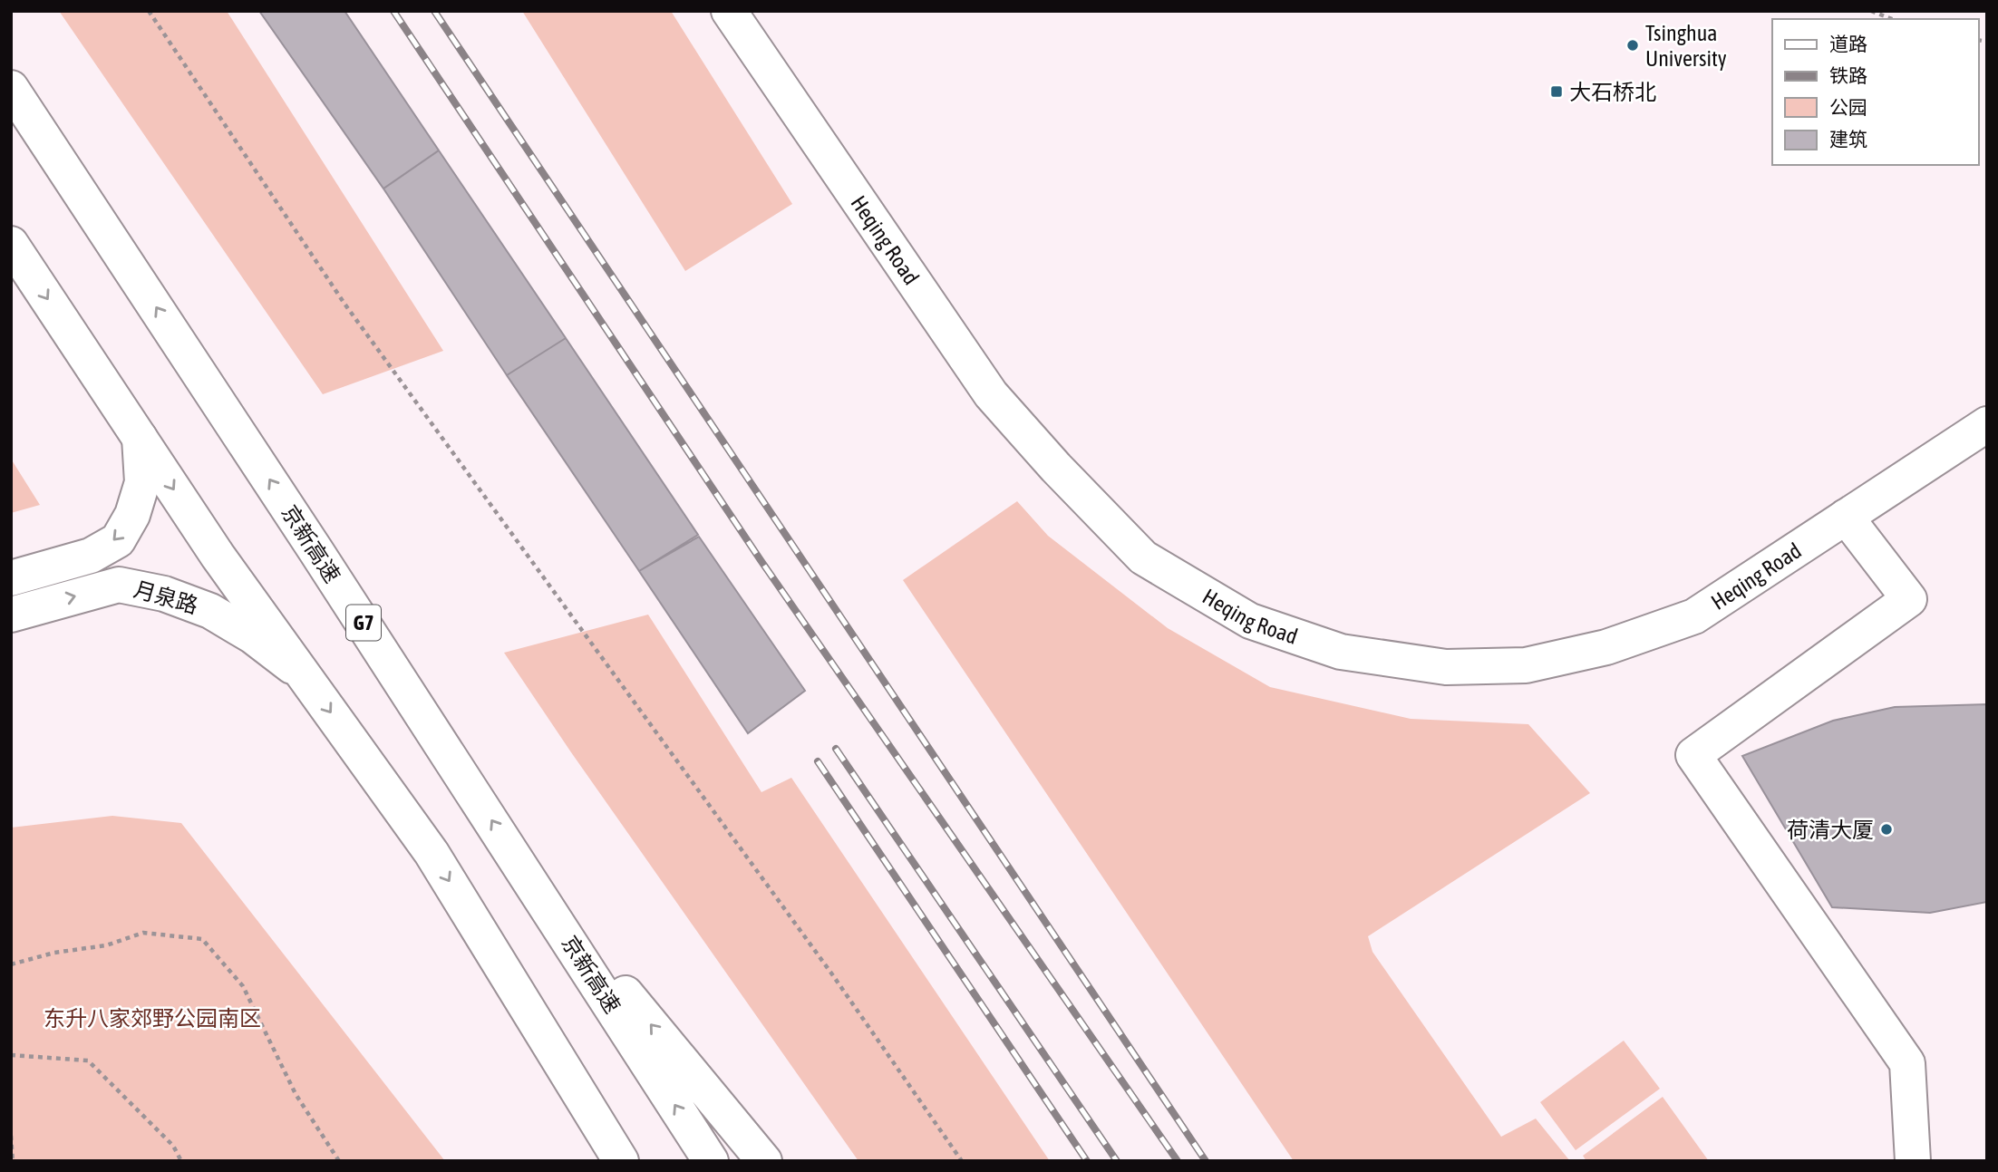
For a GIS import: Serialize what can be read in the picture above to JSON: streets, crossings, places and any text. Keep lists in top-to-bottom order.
{
  "streets": {
    "main road": [
      "Heqing Road",
      "京新高速",
      "月泉路",
      "G7"
    ]
  },
  "one_way": ["月泉路"],
  "parks": ["东升八家郊野公园南区"],
  "places": {
    "other": ["Tsinghua University", "荷清大厦"],
    "transit": ["大石桥北"]
  },
  "legend": [
    "道路",
    "铁路",
    "公园",
    "建筑"
  ]
}
